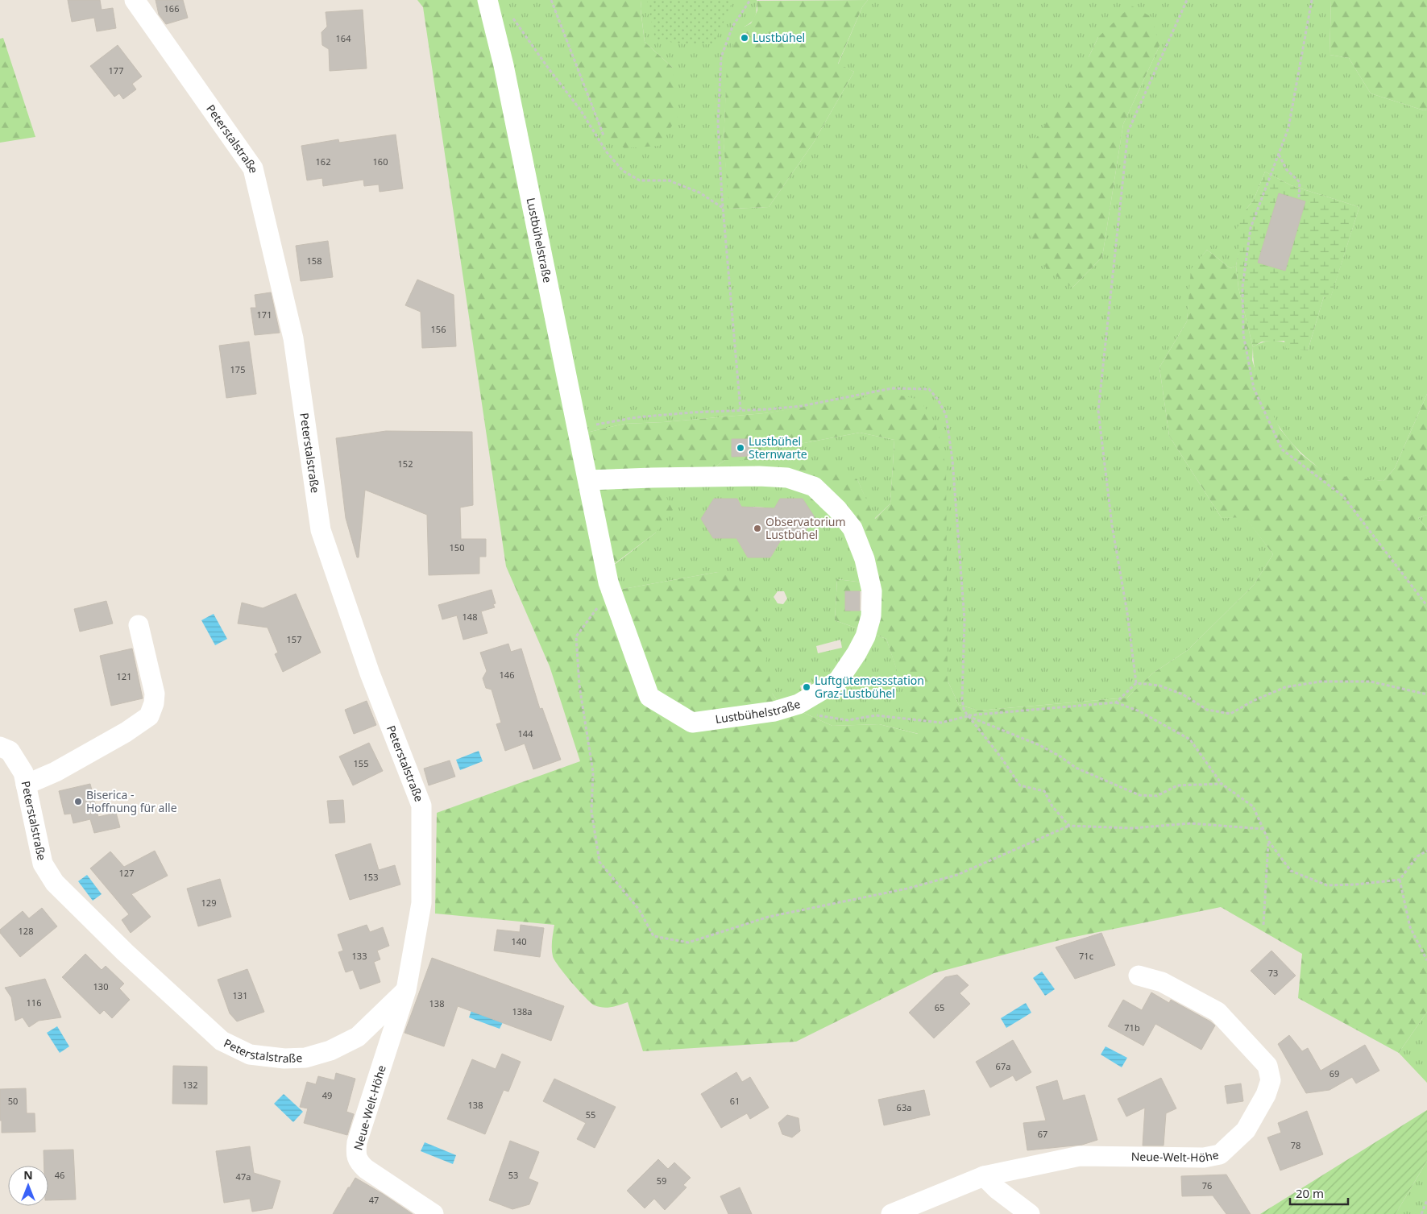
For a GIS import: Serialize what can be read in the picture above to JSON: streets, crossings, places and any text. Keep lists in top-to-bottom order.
{
  "streets": {
    "street": ["Peterstalstraße", "Lustbühelstraße", "Neue-Welt-Höhe"]
  },
  "crossings": [
    ["Peterstalstraße", "Neue-Welt-Höhe"]
  ],
  "places": [
    "Lustbühel",
    "Lustbühel Sternwarte",
    "Observatorium Lustbühel",
    "Luftgütemessstation Graz-Lustbühel",
    "Biserica - Hoffnung für alle"
  ],
  "house_numbers": [
    "166",
    "164",
    "177",
    "162",
    "160",
    "158",
    "171",
    "156",
    "175",
    "152",
    "150",
    "148",
    "157",
    "146",
    "121",
    "144",
    "155",
    "127",
    "153",
    "129",
    "128",
    "140",
    "133",
    "71c",
    "73",
    "130",
    "131",
    "116",
    "138",
    "65",
    "138a",
    "71b",
    "67a",
    "69",
    "132",
    "49",
    "50",
    "61",
    "138",
    "63a",
    "55",
    "67",
    "78",
    "46",
    "53",
    "47a",
    "59",
    "76",
    "47"
  ],
  "scale_bar": "20 m",
  "north": "top"
}
